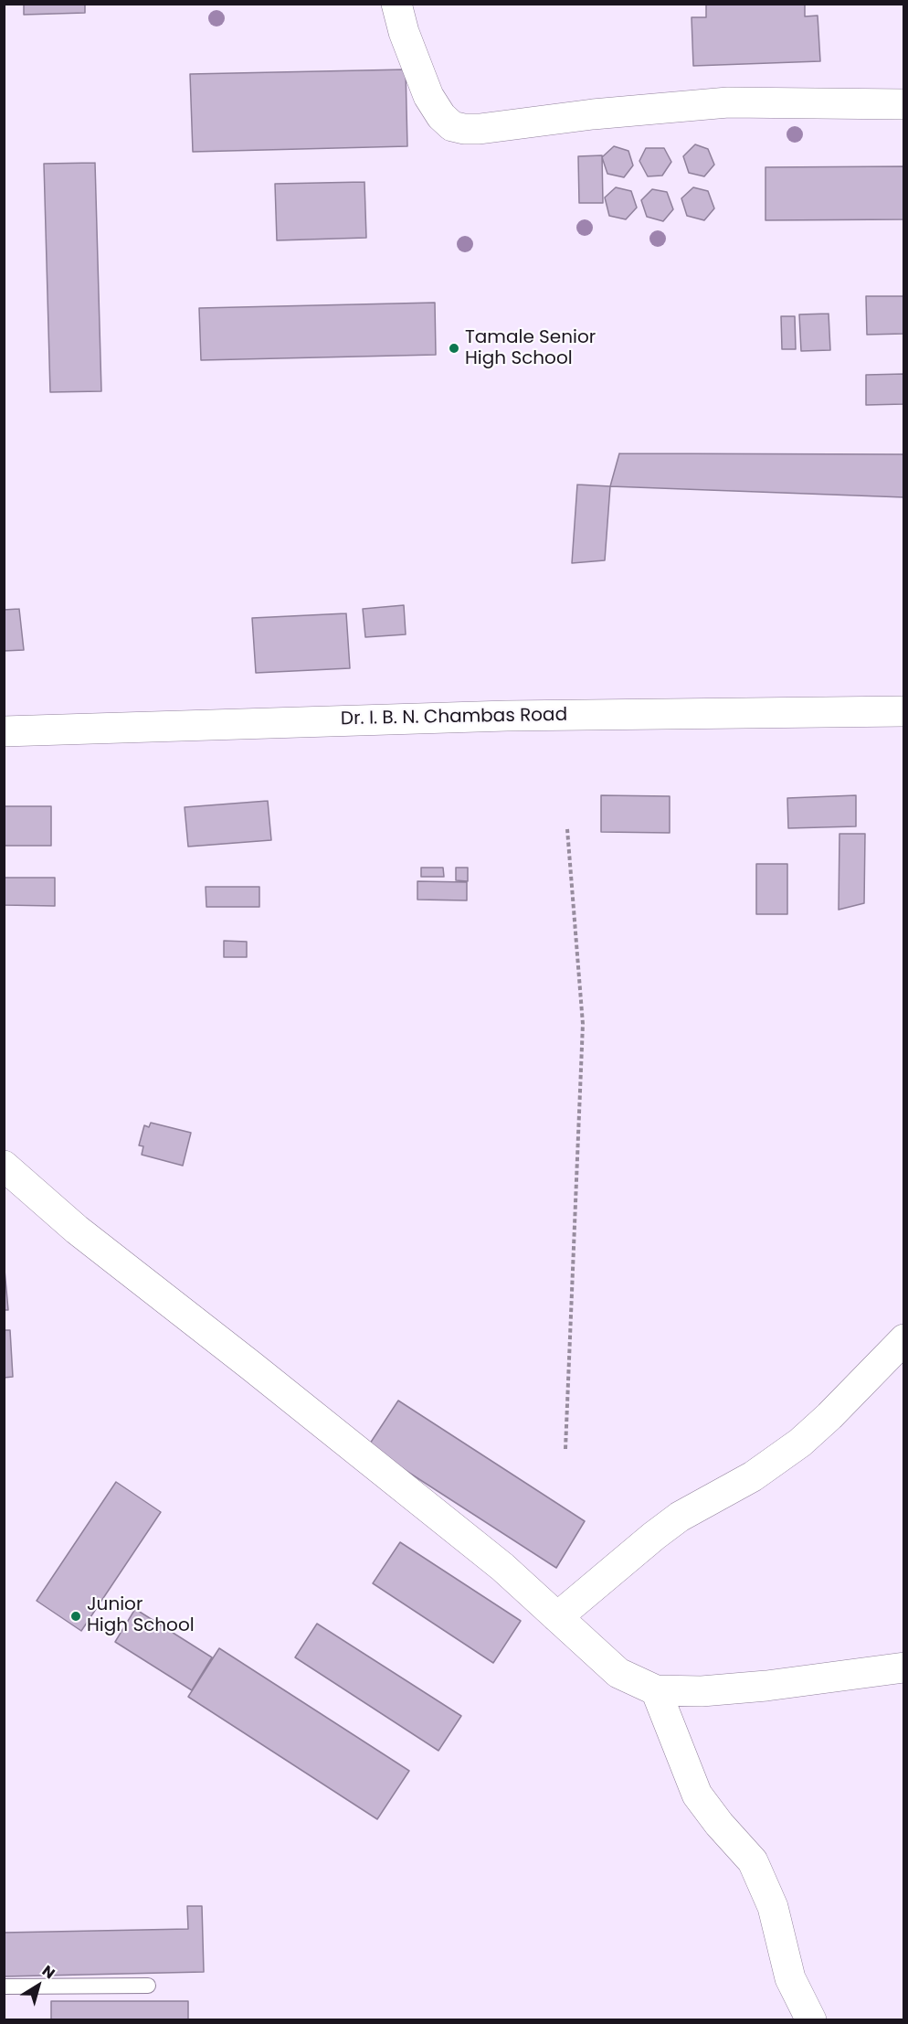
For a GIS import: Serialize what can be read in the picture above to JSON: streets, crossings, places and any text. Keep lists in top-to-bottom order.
{
  "streets": {
    "street": ["Dr. I. B. N. Chambas Road"]
  },
  "places": ["Tamale Senior High School", "Junior High School"],
  "north": "top right"
}
